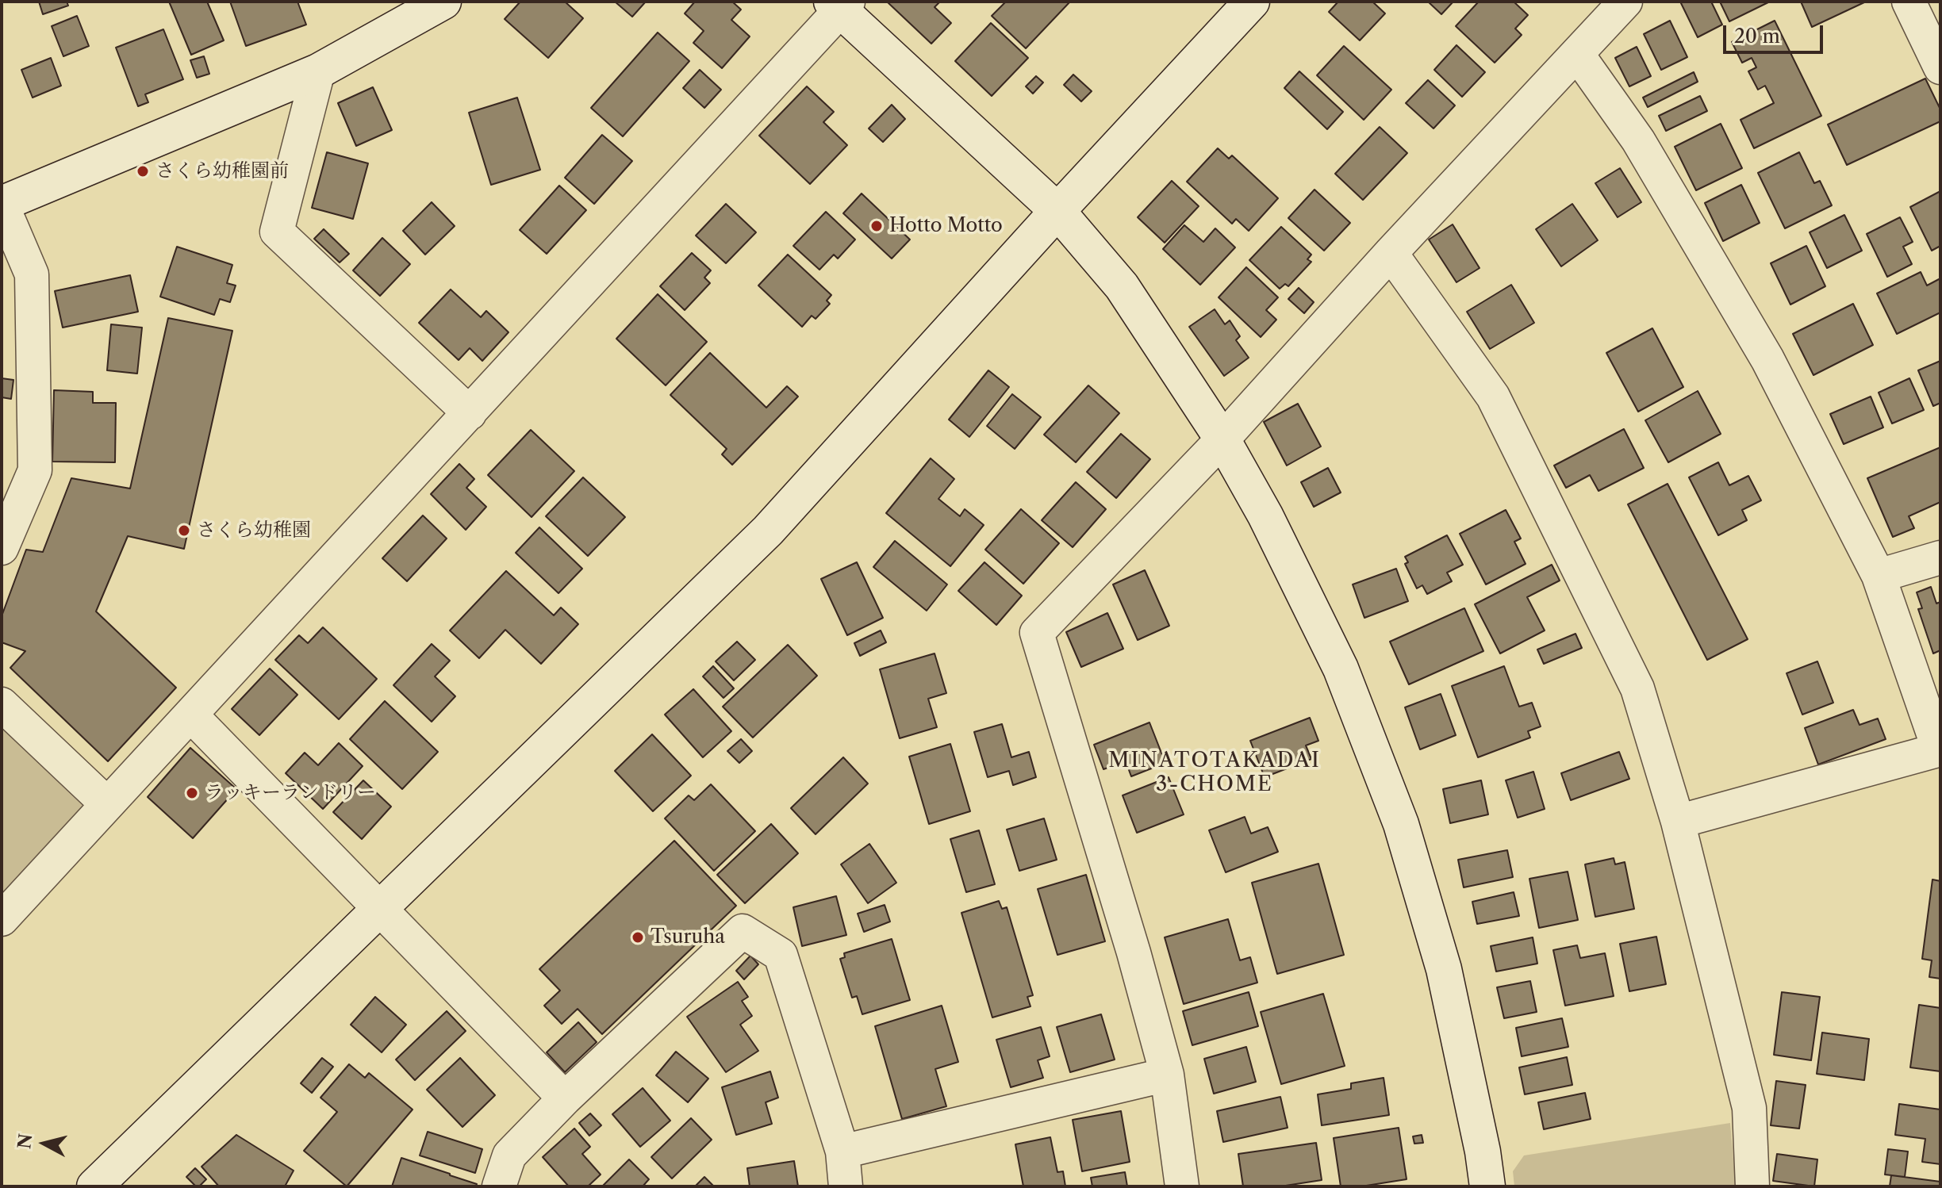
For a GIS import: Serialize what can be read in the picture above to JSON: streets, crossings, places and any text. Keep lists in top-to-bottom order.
{
  "districts": ["MINATOTAKADAI 3-CHOME"],
  "places": [
    "さくら幼稚園前",
    "Hotto Motto",
    "さくら幼稚園",
    "ラッキーランドリー",
    "Tsuruha"
  ],
  "scale_bar": "20 m",
  "north": "left"
}
